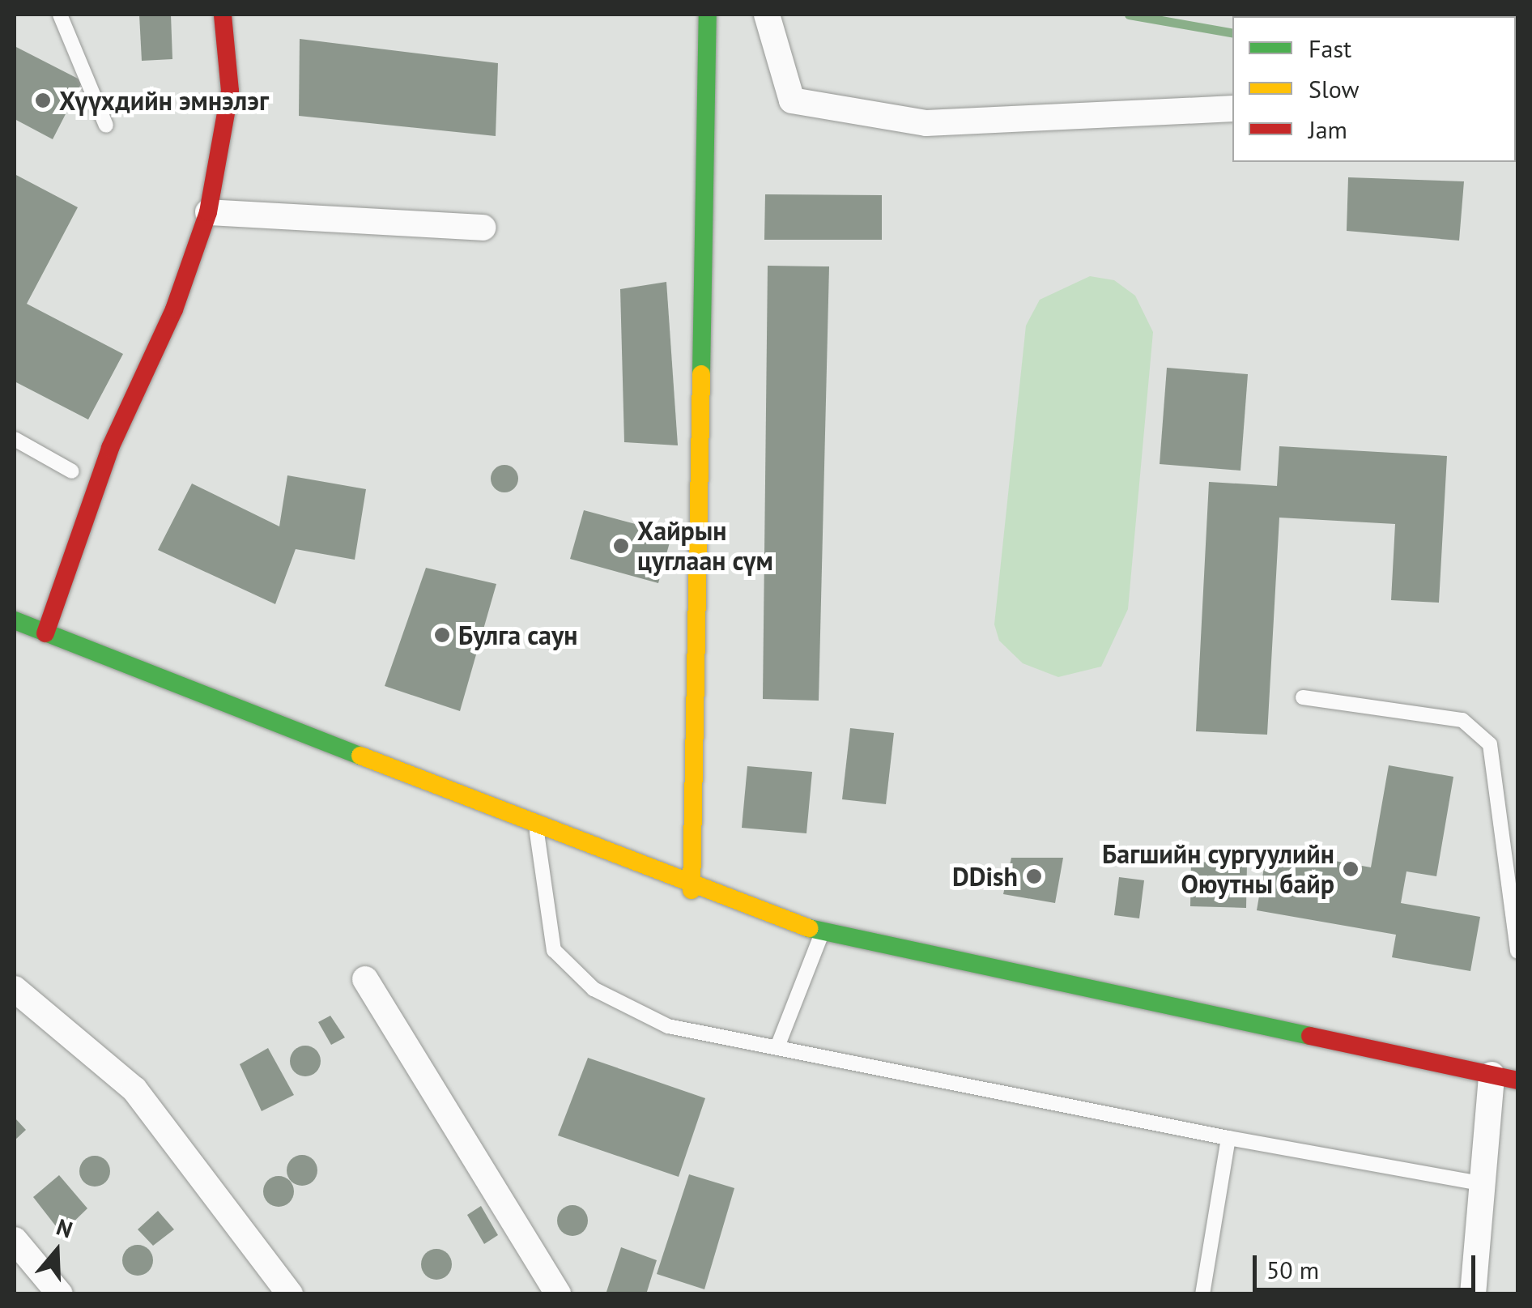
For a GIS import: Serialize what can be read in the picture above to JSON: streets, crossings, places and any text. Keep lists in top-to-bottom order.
{
  "places": [
    "Хүүхдийн эмнэлэг",
    "Хайрын цуглаан сүм",
    "Булга саун",
    "Багшийн сургуулийн Оюутны байр",
    "DDish"
  ],
  "legend": ["Fast", "Slow", "Jam"],
  "scale_bar": "50 m",
  "north": "top"
}
